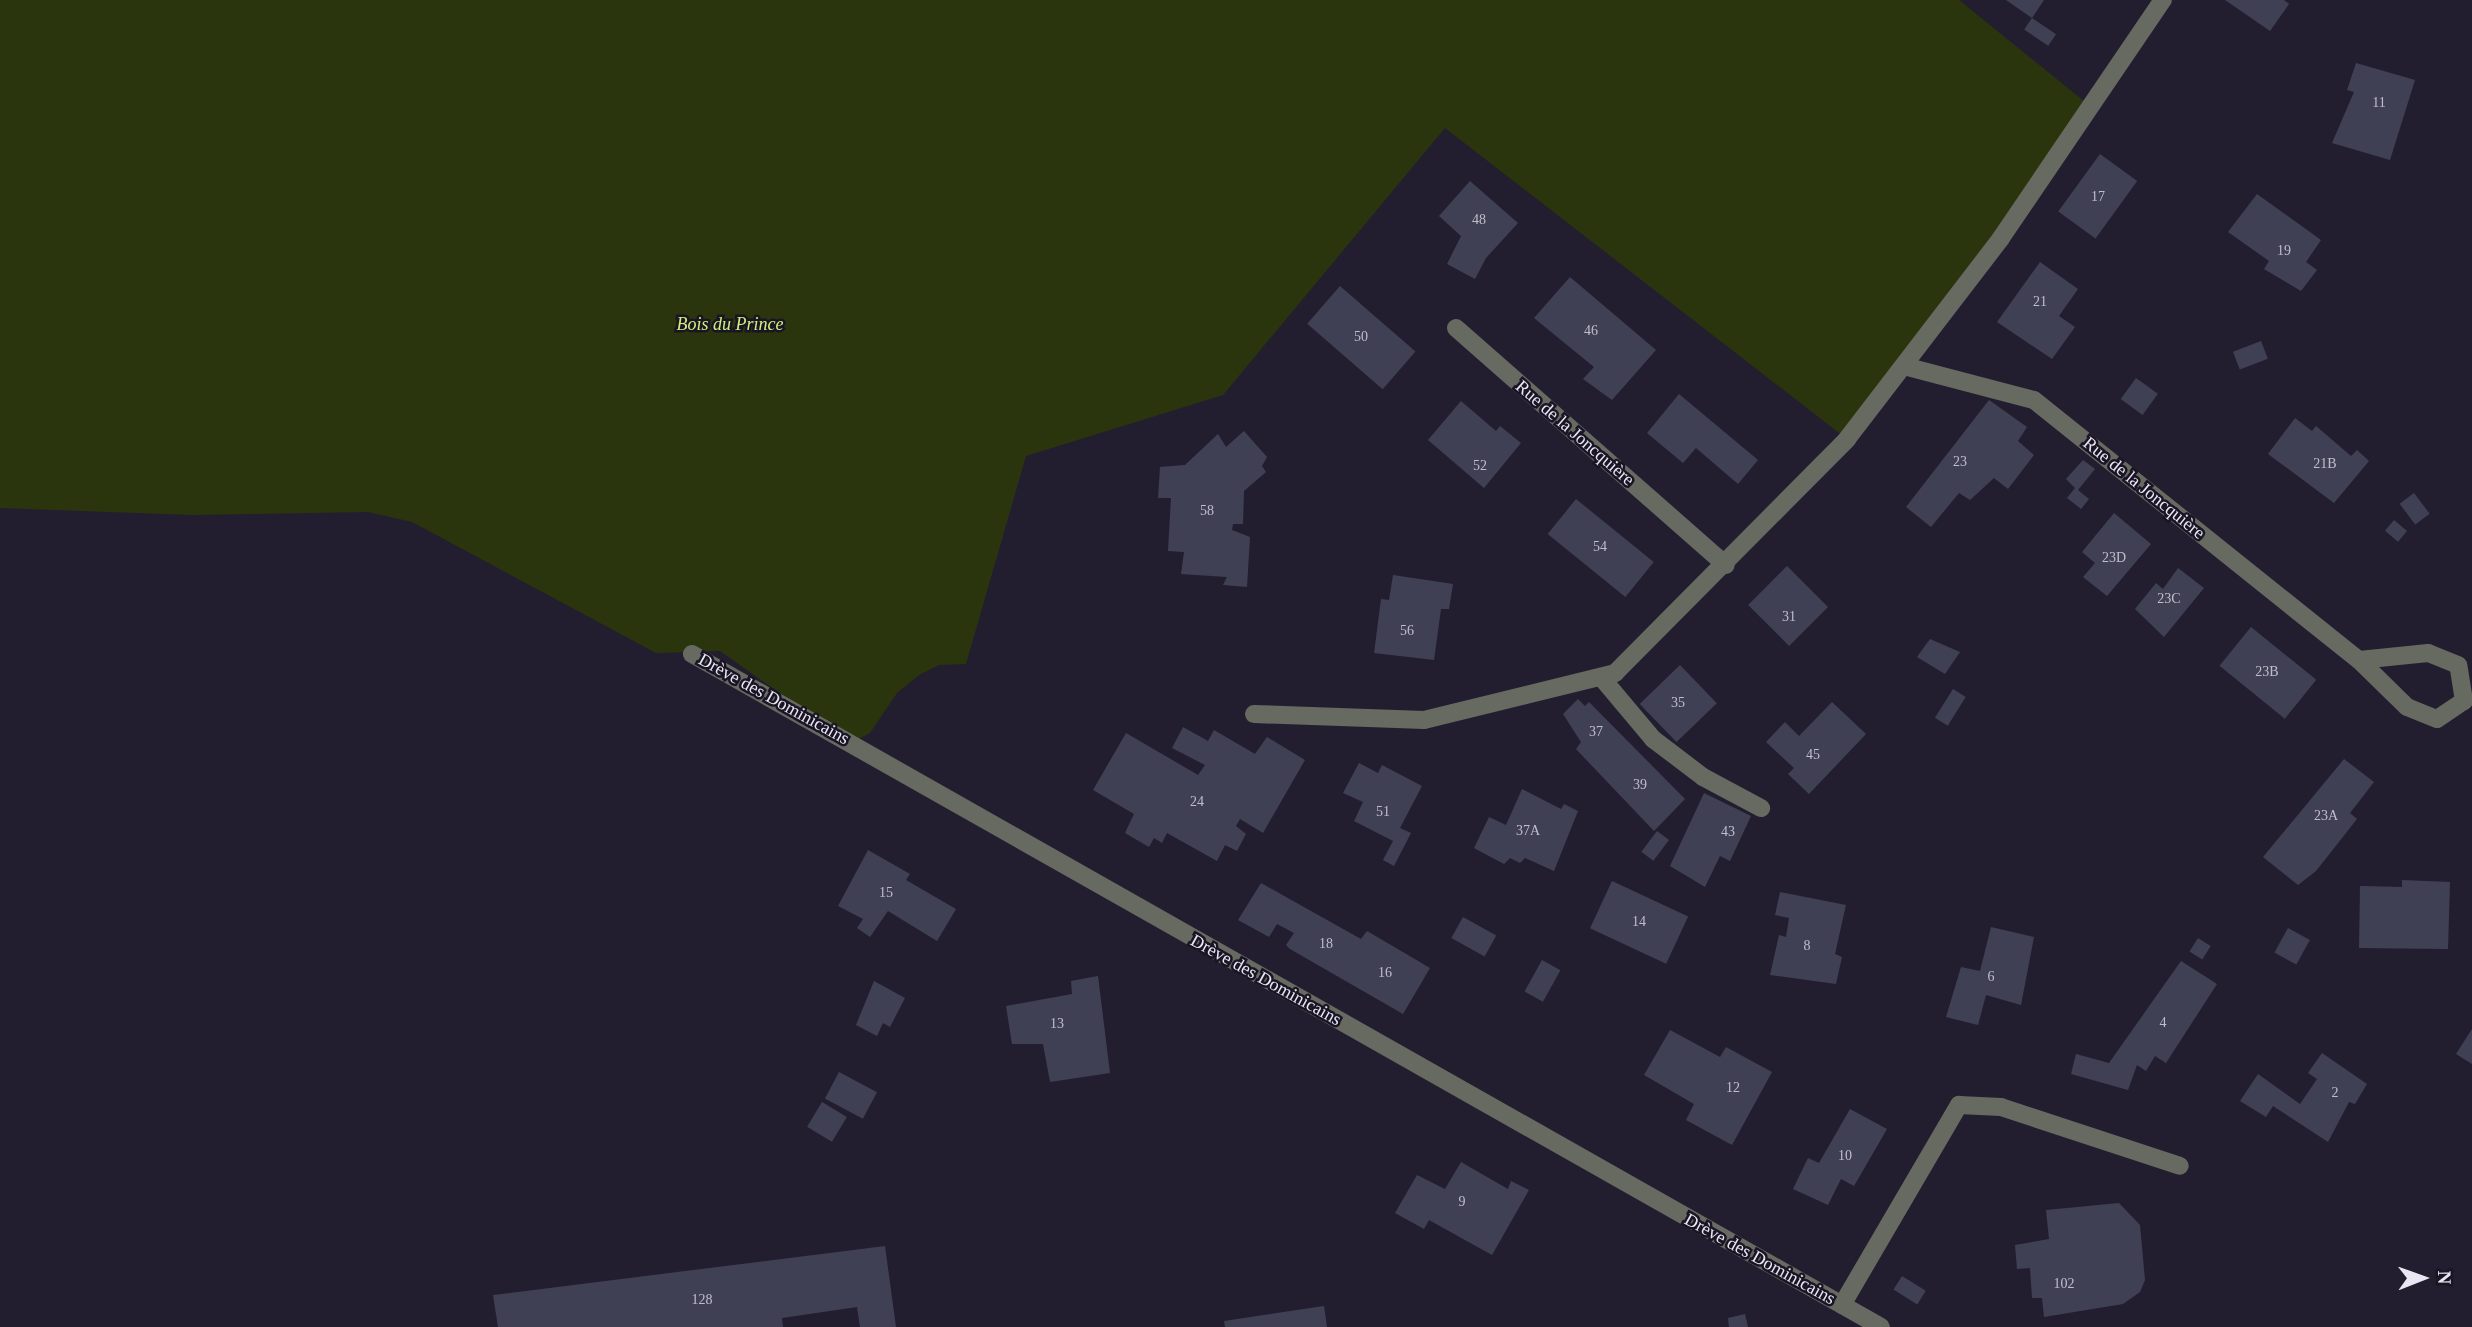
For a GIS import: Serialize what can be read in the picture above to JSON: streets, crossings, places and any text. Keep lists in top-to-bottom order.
{
  "streets": {
    "street": ["Rue de la Joncquière", "Drève des Dominicains"]
  },
  "parks": ["Bois du Prince"],
  "house_numbers": [
    "11",
    "17",
    "48",
    "19",
    "21",
    "46",
    "50",
    "23",
    "21B",
    "52",
    "58",
    "54",
    "23D",
    "23C",
    "31",
    "56",
    "23B",
    "35",
    "37",
    "45",
    "39",
    "24",
    "51",
    "23A",
    "37A",
    "43",
    "15",
    "14",
    "18",
    "8",
    "16",
    "6",
    "4",
    "13",
    "12",
    "2",
    "10",
    "9",
    "102",
    "128"
  ],
  "north": "right"
}
